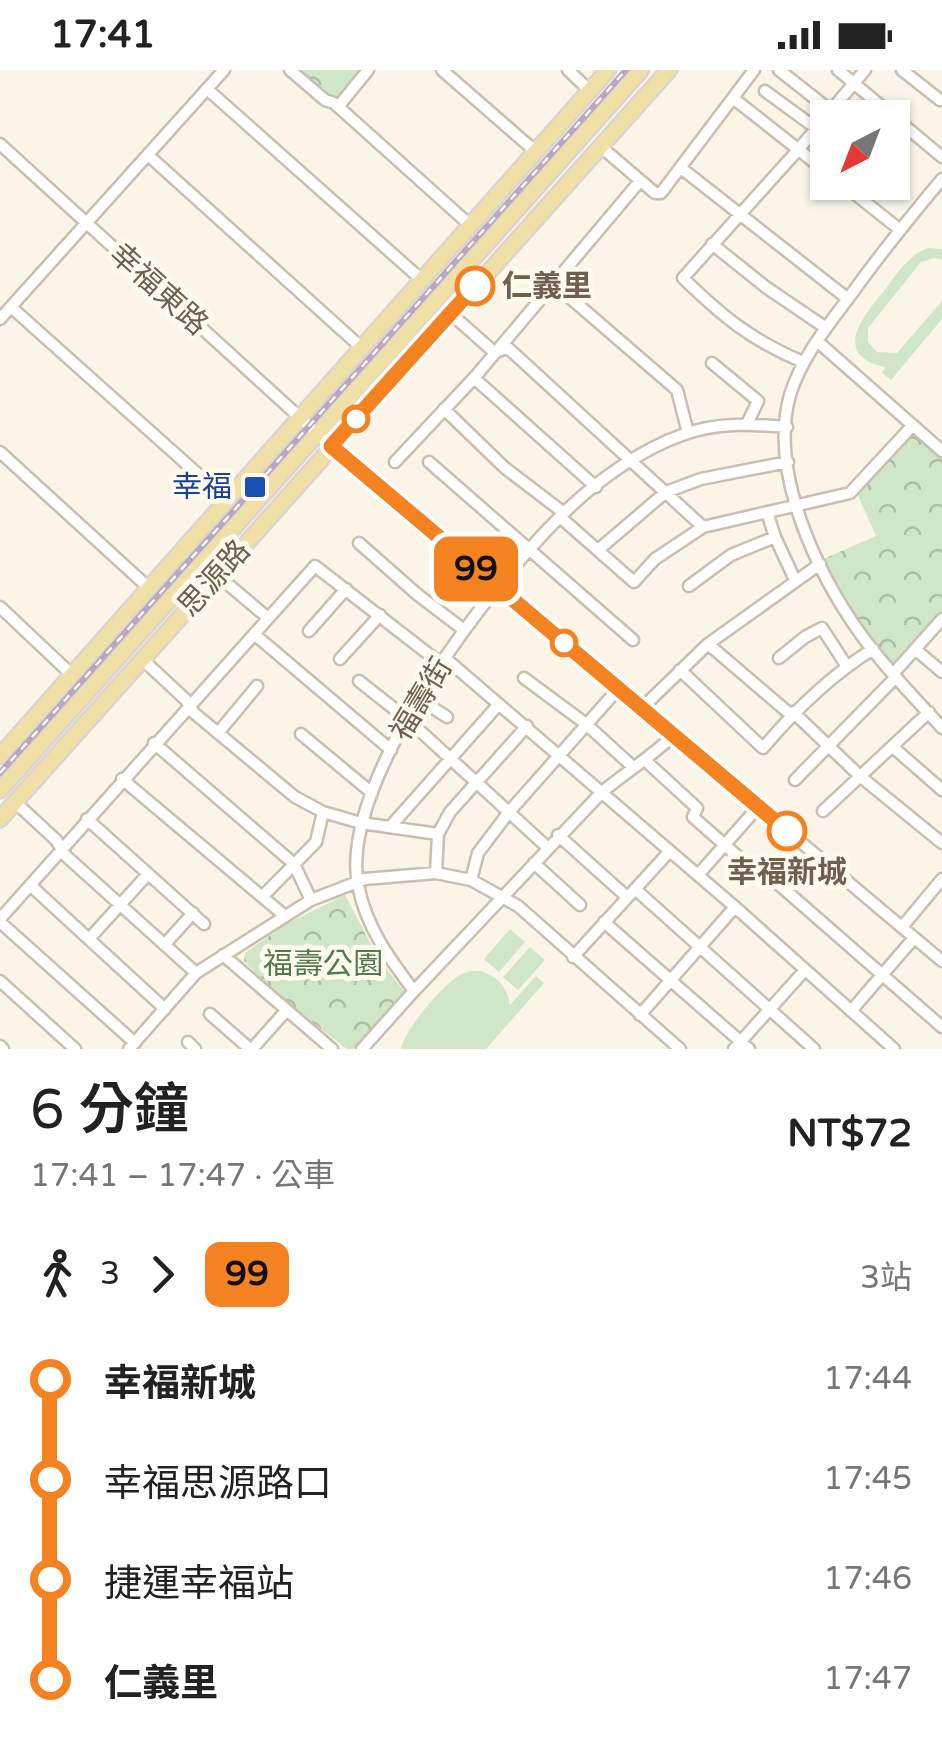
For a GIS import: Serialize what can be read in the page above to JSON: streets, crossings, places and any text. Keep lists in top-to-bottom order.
{
  "streets": {
    "main road": ["思源路"],
    "street": ["幸福東路", "福壽街"]
  },
  "crossings": [
    ["幸福東路", "思源路"],
    ["幸福東路", "福壽街"]
  ],
  "parks": ["福壽公園"],
  "places": {
    "other": ["仁義里", "幸福新城"],
    "transit": ["幸福"]
  },
  "lines": ["bus line 99"],
  "north": "bottom left",
  "page": {
    "status": "17:41",
    "on_map": "99",
    "heading": ["6 分鐘", "17:41 – 17:47 · 公車", "NT$72"],
    "legs": ["3", "99", "3站"],
    "list": [
      {
        "name": "幸福新城",
        "value": "17:44"
      },
      {
        "name": "幸福思源路口",
        "value": "17:45"
      },
      {
        "name": "捷運幸福站",
        "value": "17:46"
      },
      {
        "name": "仁義里",
        "value": "17:47"
      }
    ]
  }
}
